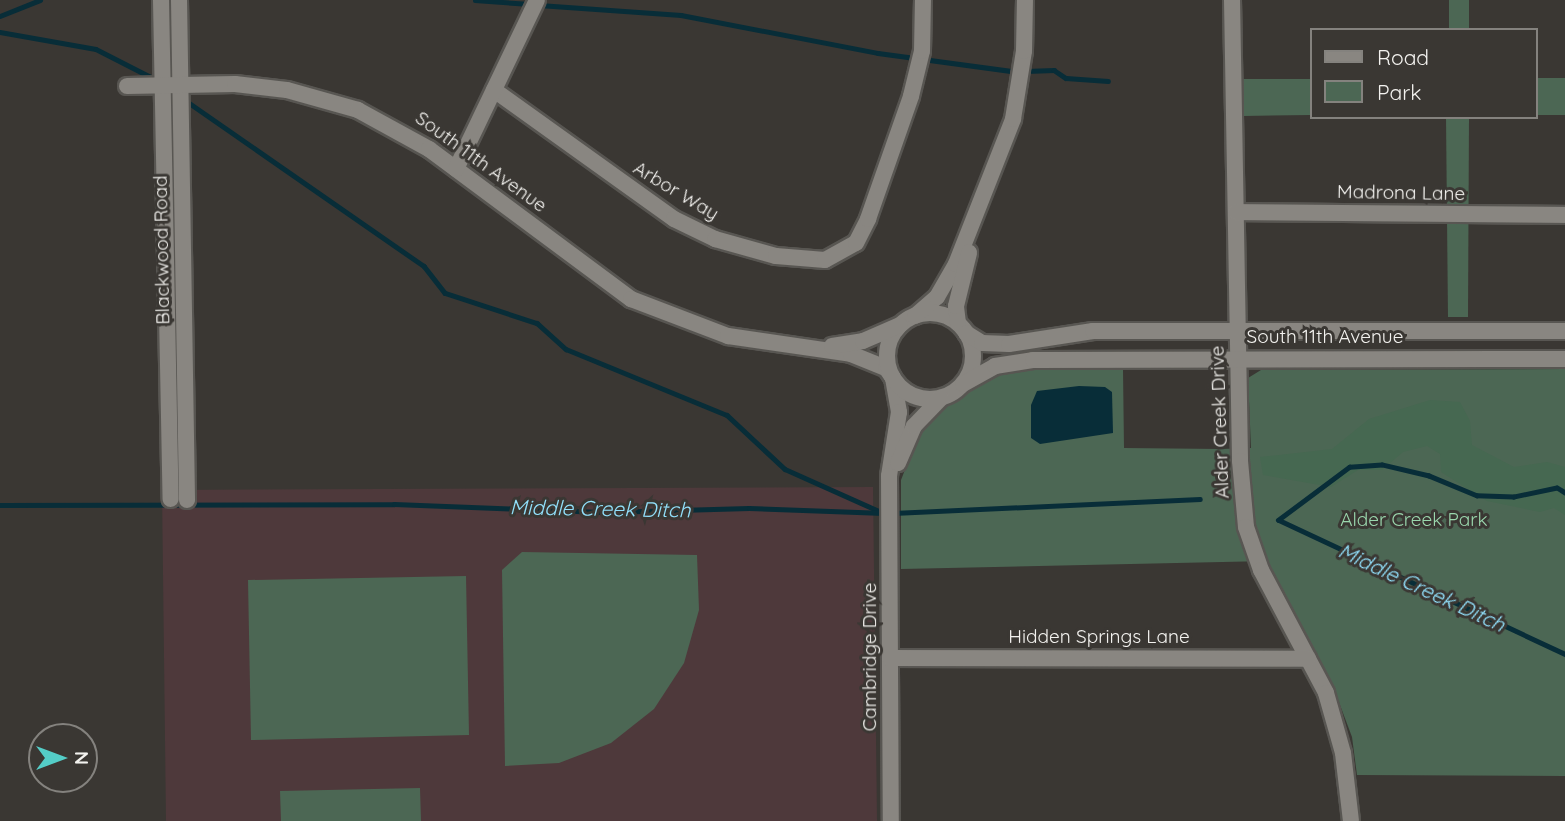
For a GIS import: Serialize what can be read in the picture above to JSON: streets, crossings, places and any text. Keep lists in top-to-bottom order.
{
  "streets": {
    "street": [
      "South 11th Avenue",
      "Arbor Way",
      "Madrona Lane",
      "Blackwood Road",
      "Alder Creek Drive",
      "Hidden Springs Lane",
      "Cambridge Drive"
    ]
  },
  "crossings": [
    ["South 11th Avenue", "Blackwood Road"],
    ["South 11th Avenue", "Alder Creek Drive"],
    ["South 11th Avenue", "Cambridge Drive"],
    ["Madrona Lane", "Alder Creek Drive"],
    ["Alder Creek Drive", "Hidden Springs Lane"],
    ["Hidden Springs Lane", "Cambridge Drive"]
  ],
  "water": ["Middle Creek Ditch"],
  "parks": ["Alder Creek Park"],
  "legend": ["Road", "Park"],
  "north": "right"
}
